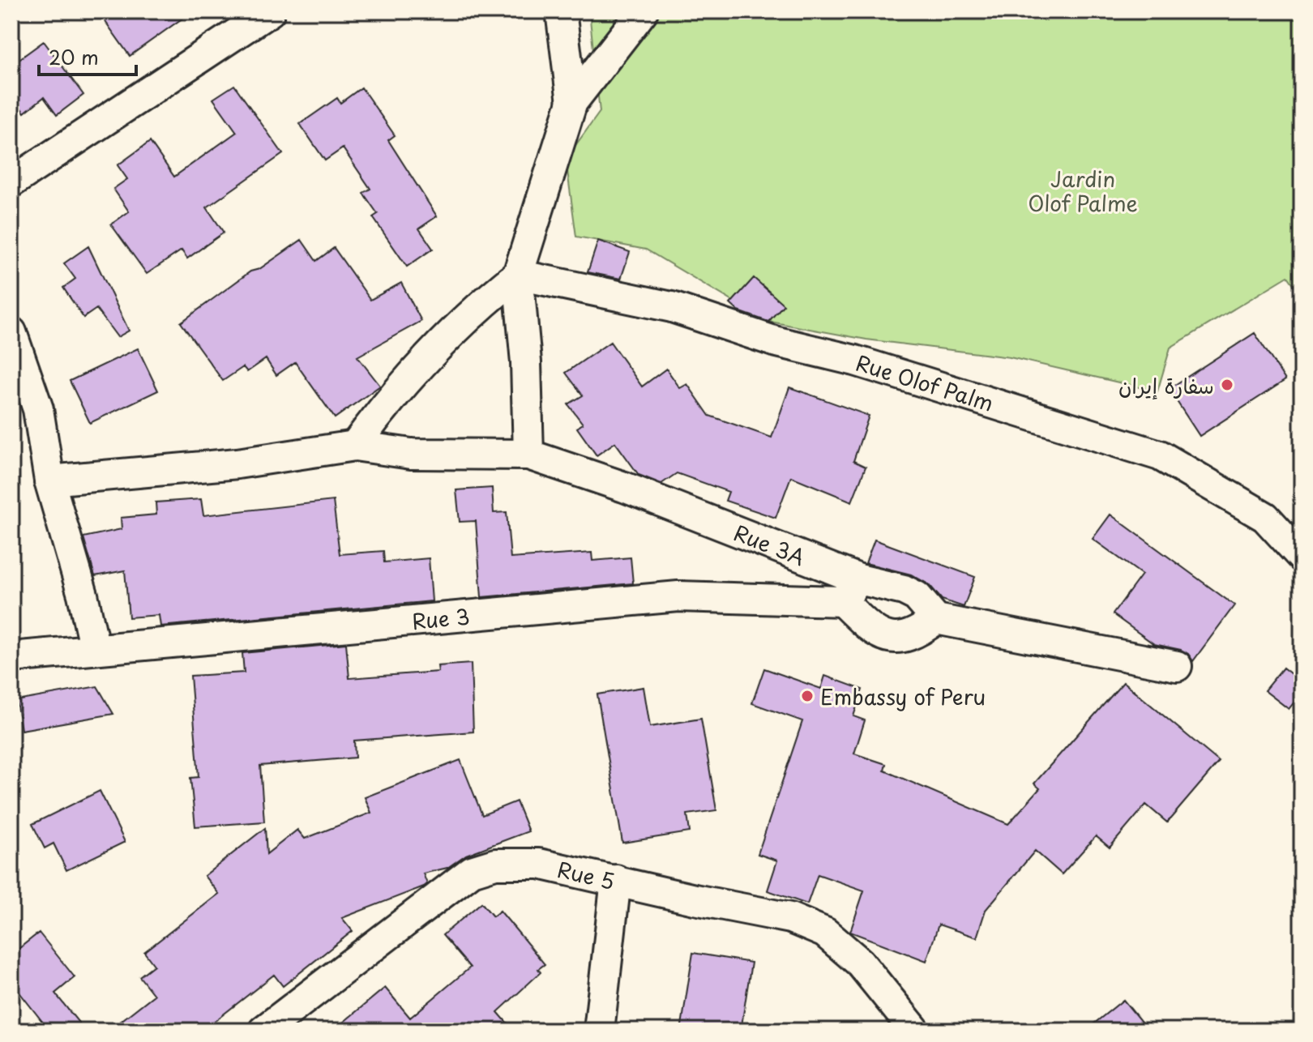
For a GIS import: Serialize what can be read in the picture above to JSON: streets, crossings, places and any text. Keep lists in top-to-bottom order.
{
  "streets": {
    "street": [
      "Rue Olof Palm",
      "Rue 3A",
      "Rue 3",
      "Rue 5"
    ]
  },
  "crossings": [
    ["Rue 3A", "Rue 3"]
  ],
  "parks": ["Jardin Olof Palme"],
  "places": ["سفارة إيران", "Embassy of Peru"],
  "scale_bar": "20 m"
}
